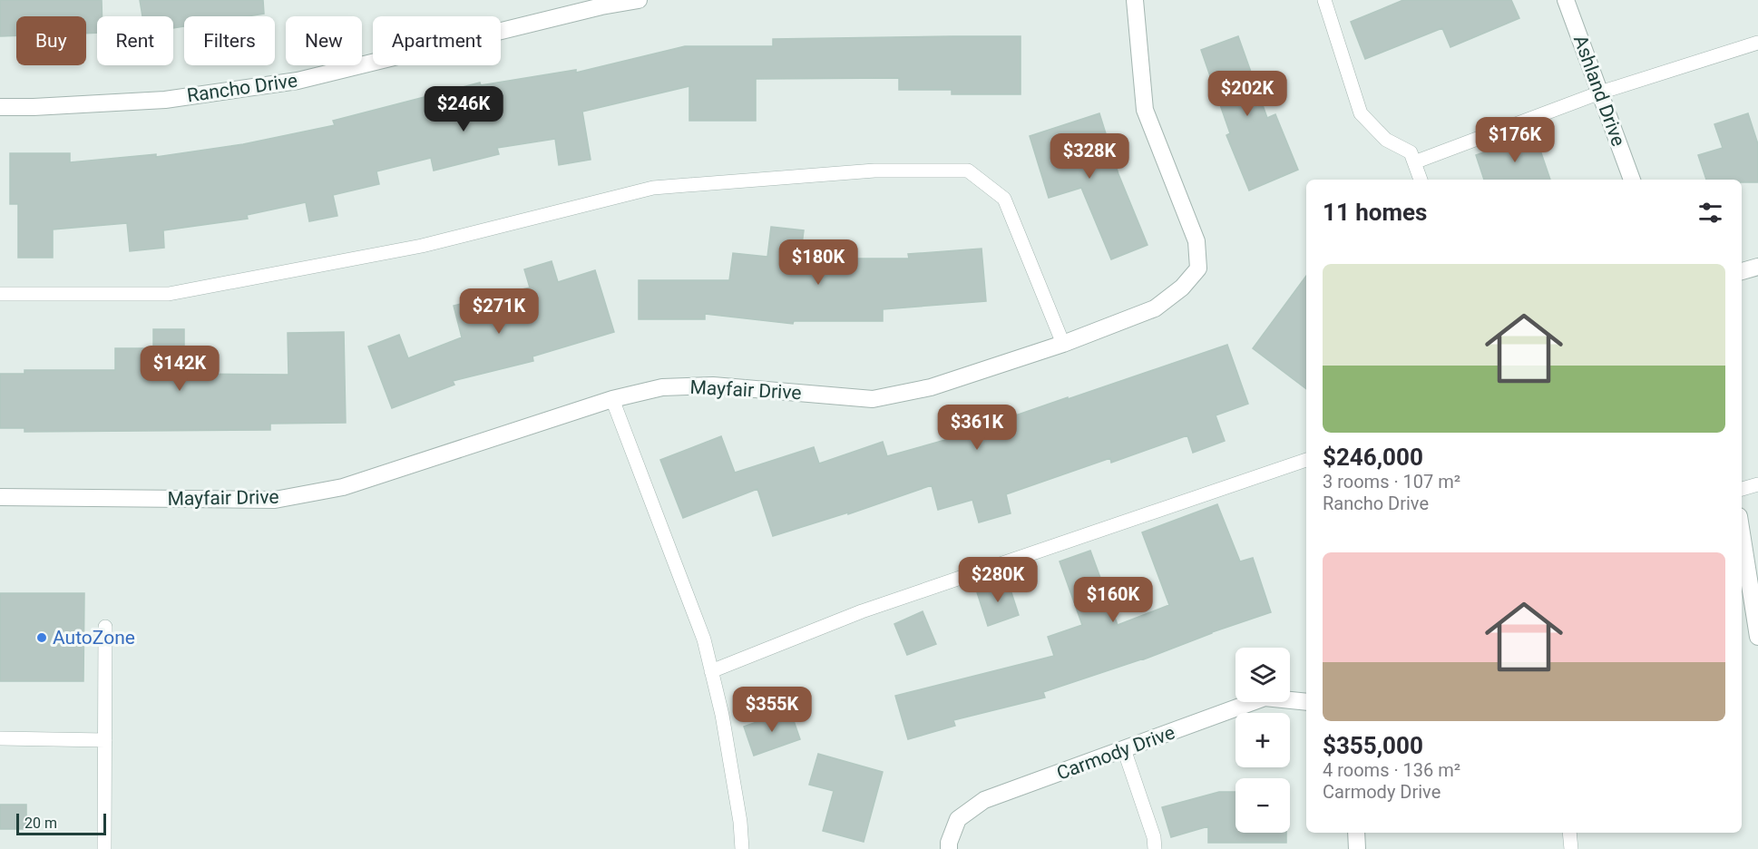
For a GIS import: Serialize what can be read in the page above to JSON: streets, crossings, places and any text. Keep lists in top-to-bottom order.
{
  "streets": {
    "street": [
      "Rancho Drive",
      "Ashland Drive",
      "Mayfair Drive",
      "Carmody Drive"
    ]
  },
  "places": ["AutoZone"],
  "scale_bar": "20 m",
  "page": {
    "chip": [
      "Buy",
      "Rent",
      "Filters",
      "New",
      "Apartment"
    ],
    "price": [
      "$202K",
      "$246K",
      "$176K",
      "$328K",
      "$180K",
      "$271K",
      "$142K",
      "$361K",
      "$280K",
      "$160K",
      "$355K"
    ],
    "heading": "11 homes",
    "list": [
      {
        "name": "$246,000",
        "note": "3 rooms · 107 m² · Rancho Drive"
      },
      {
        "name": "$355,000",
        "note": "4 rooms · 136 m² · Carmody Drive"
      }
    ],
    "map_buttons": ["+", "−"],
    "scale": "20 m"
  }
}
